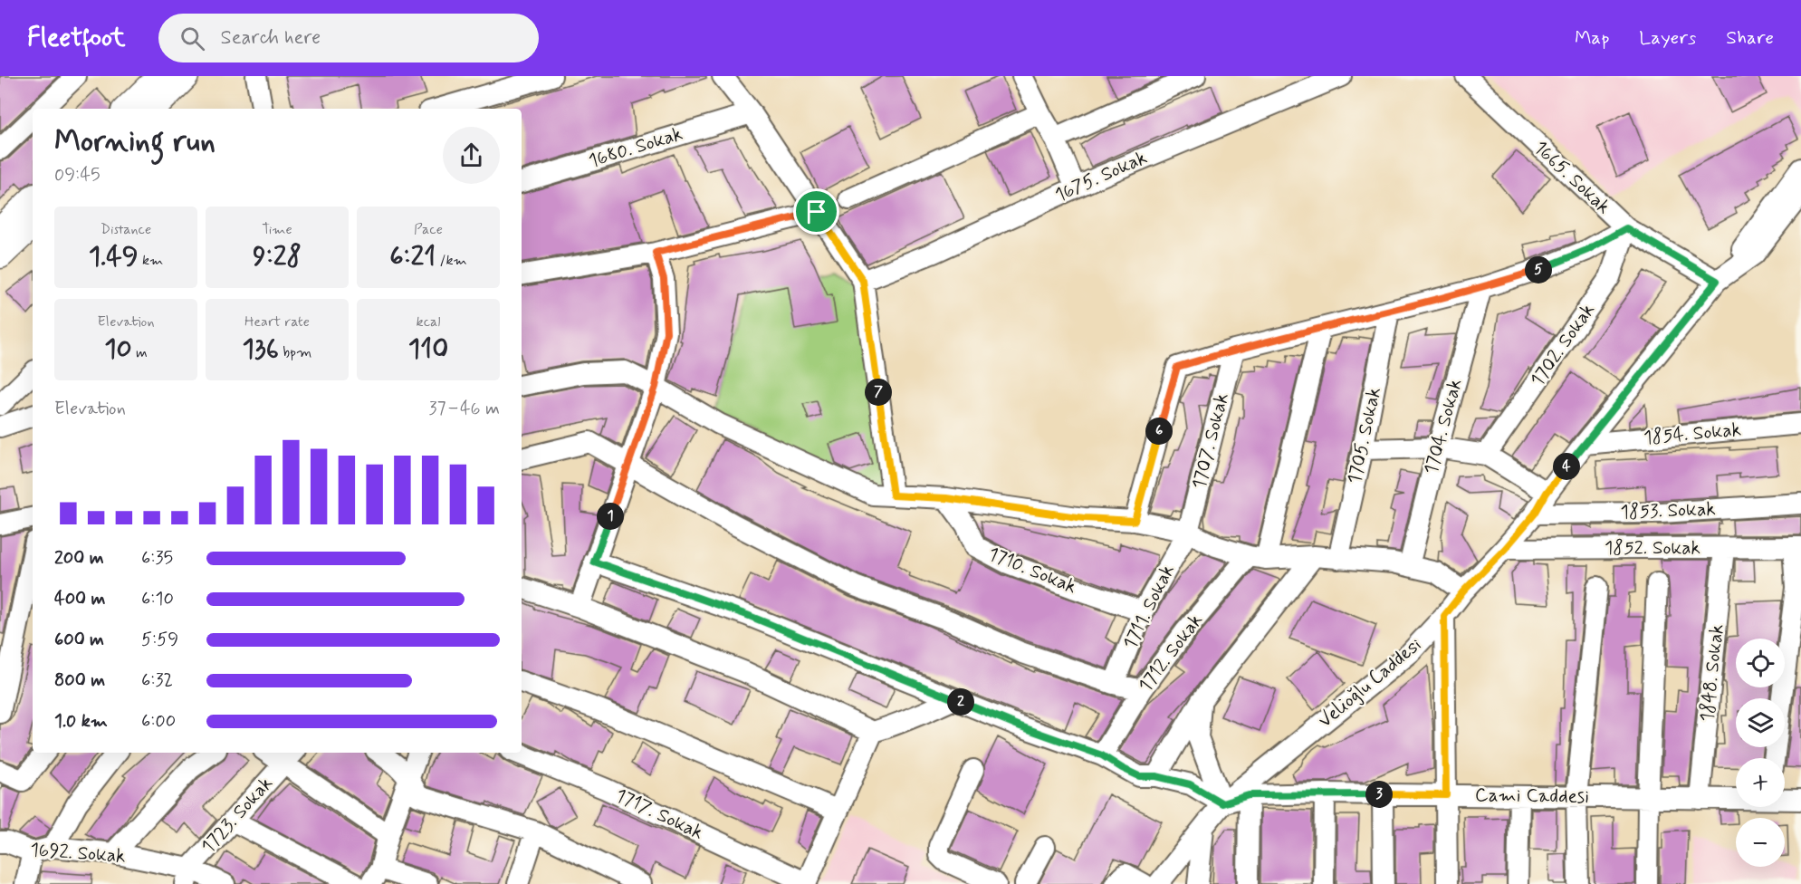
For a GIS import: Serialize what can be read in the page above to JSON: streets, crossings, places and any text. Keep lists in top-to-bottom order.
{
  "streets": {
    "street": [
      "1680. Sokak",
      "1675. Sokak",
      "1665. Sokak",
      "1702. Sokak",
      "1704. Sokak",
      "1854. Sokak",
      "1705. Sokak",
      "1707. Sokak",
      "1853. Sokak",
      "1852. Sokak",
      "1710. Sokak",
      "1711. Sokak",
      "1712. Sokak",
      "1848. Sokak",
      "Velioğlu Caddesi",
      "Cami Caddesi",
      "1717. Sokak",
      "1723. Sokak",
      "1692. Sokak"
    ]
  },
  "crossings": [
    ["1665. Sokak", "1702. Sokak"],
    ["1665. Sokak", "Velioğlu Caddesi"],
    ["1854. Sokak", "Velioğlu Caddesi"],
    ["1707. Sokak", "1711. Sokak"],
    ["1853. Sokak", "Velioğlu Caddesi"],
    ["1852. Sokak", "1848. Sokak"],
    ["1852. Sokak", "Velioğlu Caddesi"],
    ["1710. Sokak", "1711. Sokak"],
    ["1848. Sokak", "Cami Caddesi"],
    ["Velioğlu Caddesi", "Cami Caddesi"],
    ["1723. Sokak", "1692. Sokak"]
  ],
  "page": {
    "header": "Fleetfoot",
    "search": "Search here",
    "nav": ["Map", "Layers", "Share"],
    "heading": ["Morning run", "09:45"],
    "stats": [
      ["Distance", "1.49 km"],
      ["Time", "9:28"],
      ["Pace", "6:21 /km"],
      ["Elevation", "10 m"],
      ["Heart rate", "136 bpm"],
      ["kcal", "110"]
    ],
    "pins": [
      "5",
      "7",
      "6",
      "4",
      "1",
      "2",
      "3"
    ],
    "chart": ["Elevation", "37–46 m"],
    "list": [
      {
        "name": "200 m",
        "note": "6:35"
      },
      {
        "name": "400 m",
        "note": "6:10"
      },
      {
        "name": "600 m",
        "note": "5:59"
      },
      {
        "name": "800 m",
        "note": "6:32"
      },
      {
        "name": "1.0 km",
        "note": "6:00"
      }
    ],
    "map_buttons": ["+", "−"]
  }
}
